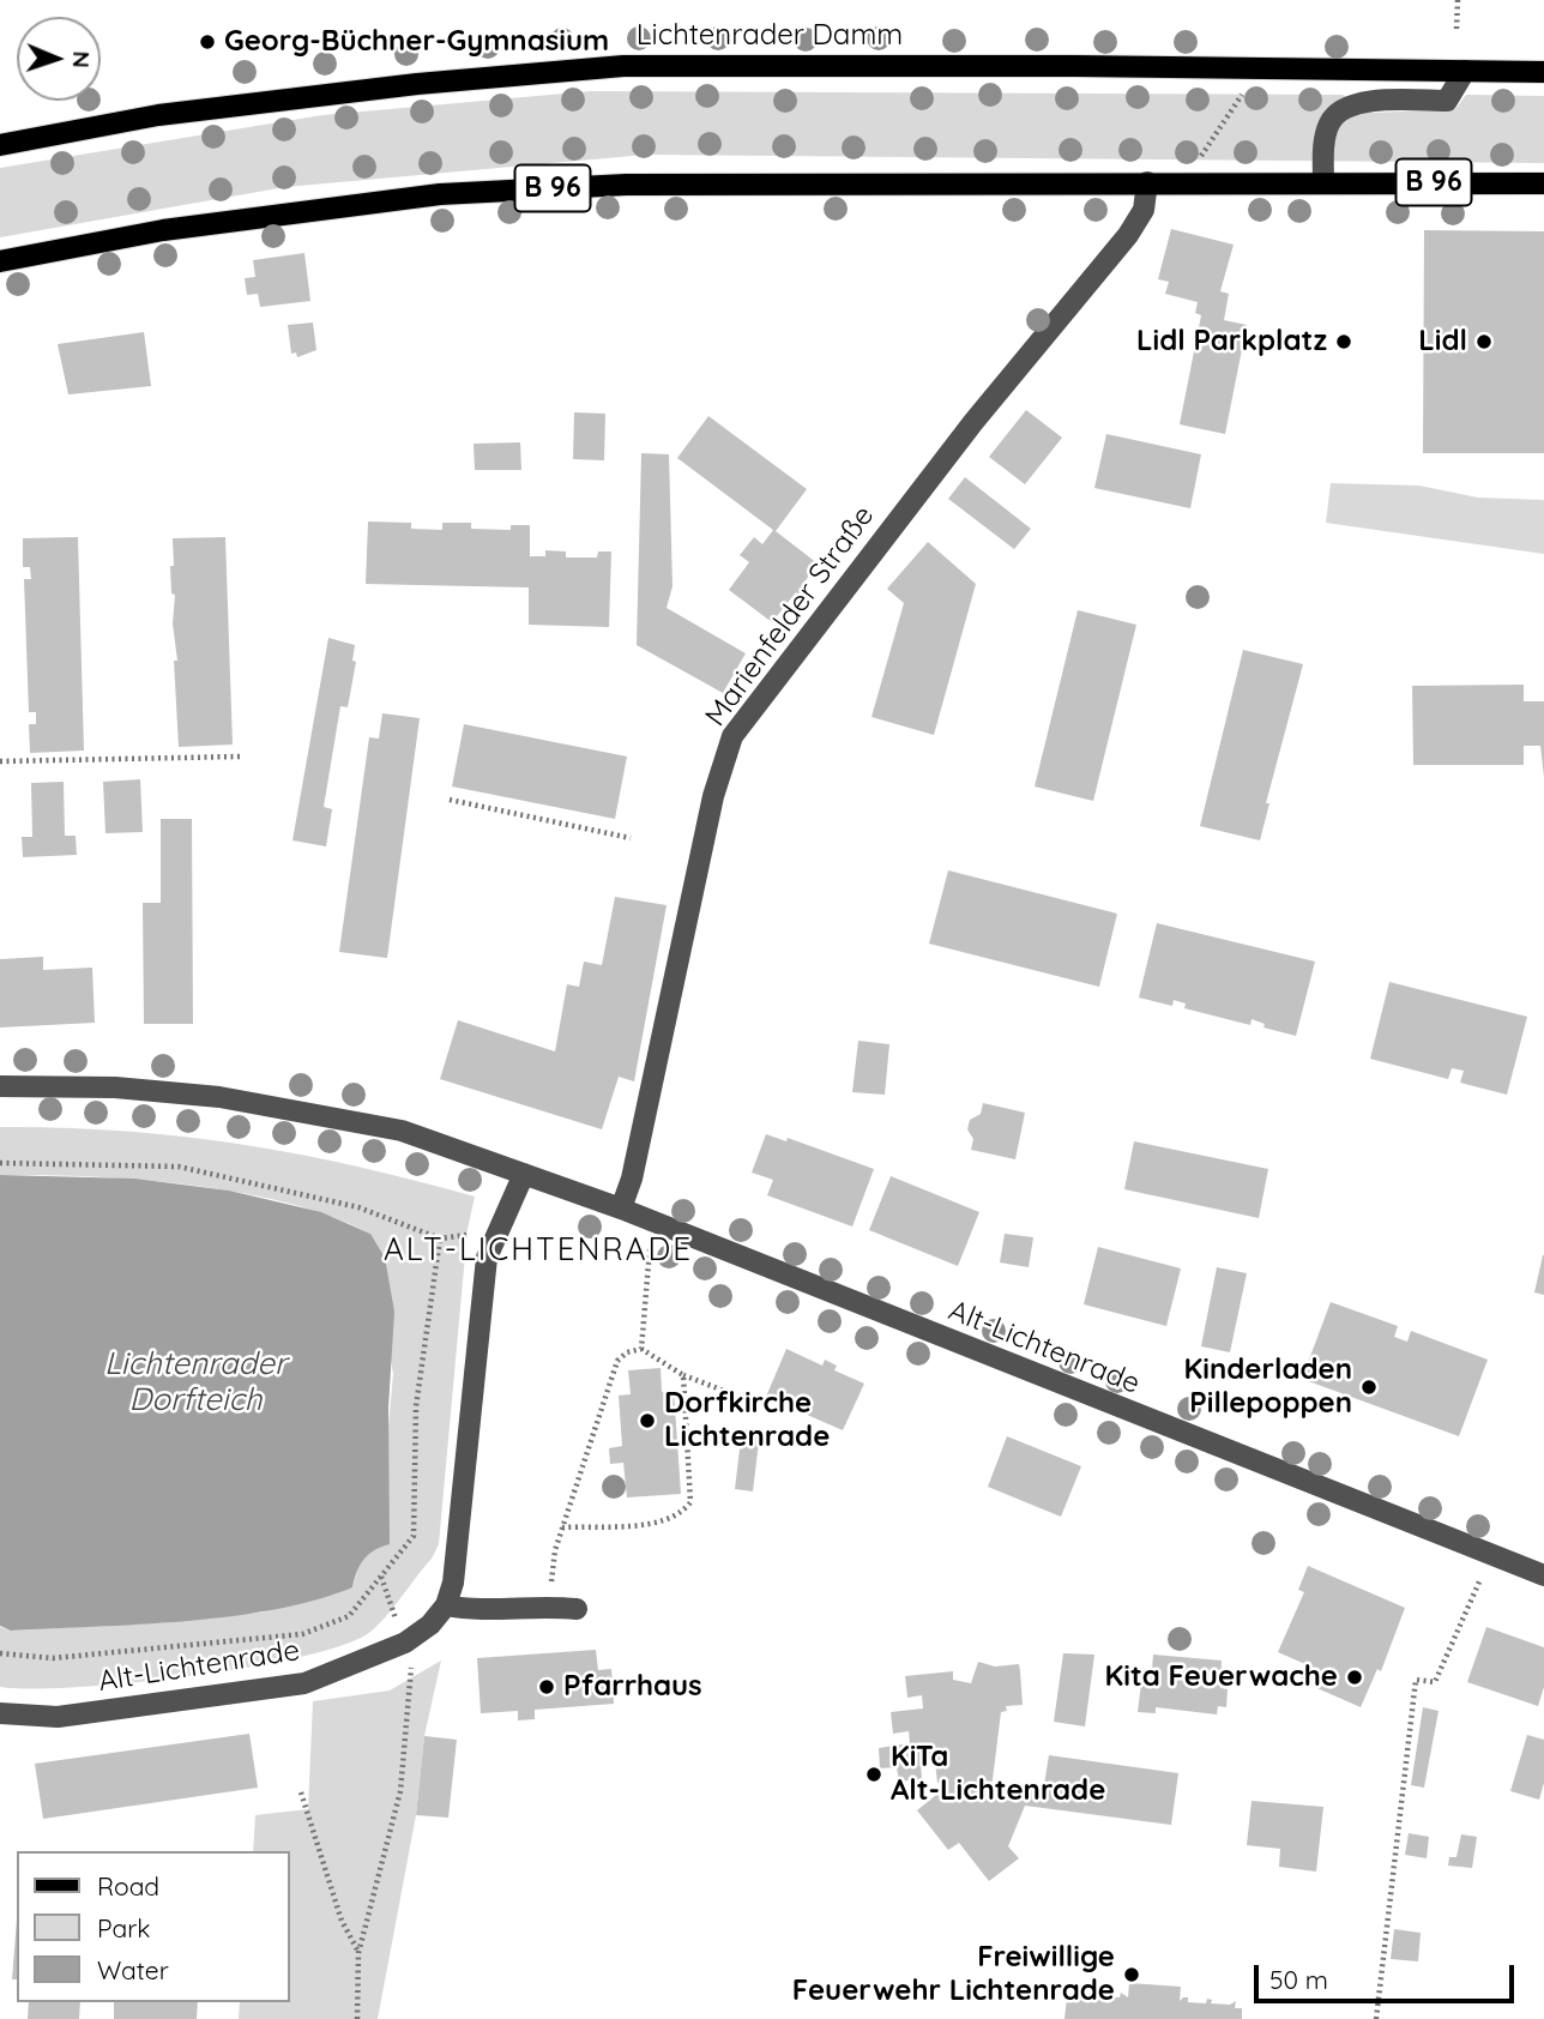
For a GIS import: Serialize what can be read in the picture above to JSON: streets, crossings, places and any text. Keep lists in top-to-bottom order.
{
  "streets": {
    "main road": ["Lichtenrader Damm", "B 96"],
    "street": ["Marienfelder Straße", "Alt-Lichtenrade"]
  },
  "crossings": [
    ["B 96", "Marienfelder Straße"],
    ["Marienfelder Straße", "Alt-Lichtenrade"]
  ],
  "districts": ["ALT-LICHTENRADE"],
  "water": ["Lichtenrader Dorfteich"],
  "places": [
    "Georg-Büchner-Gymnasium",
    "Lidl Parkplatz",
    "Lidl",
    "Kinderladen Pillepoppen",
    "Dorfkirche Lichtenrade",
    "Kita Feuerwache",
    "Pfarrhaus",
    "KiTa Alt-Lichtenrade",
    "Freiwillige Feuerwehr Lichtenrade"
  ],
  "legend": ["Road", "Park", "Water"],
  "scale_bar": "50 m",
  "north": "right"
}
